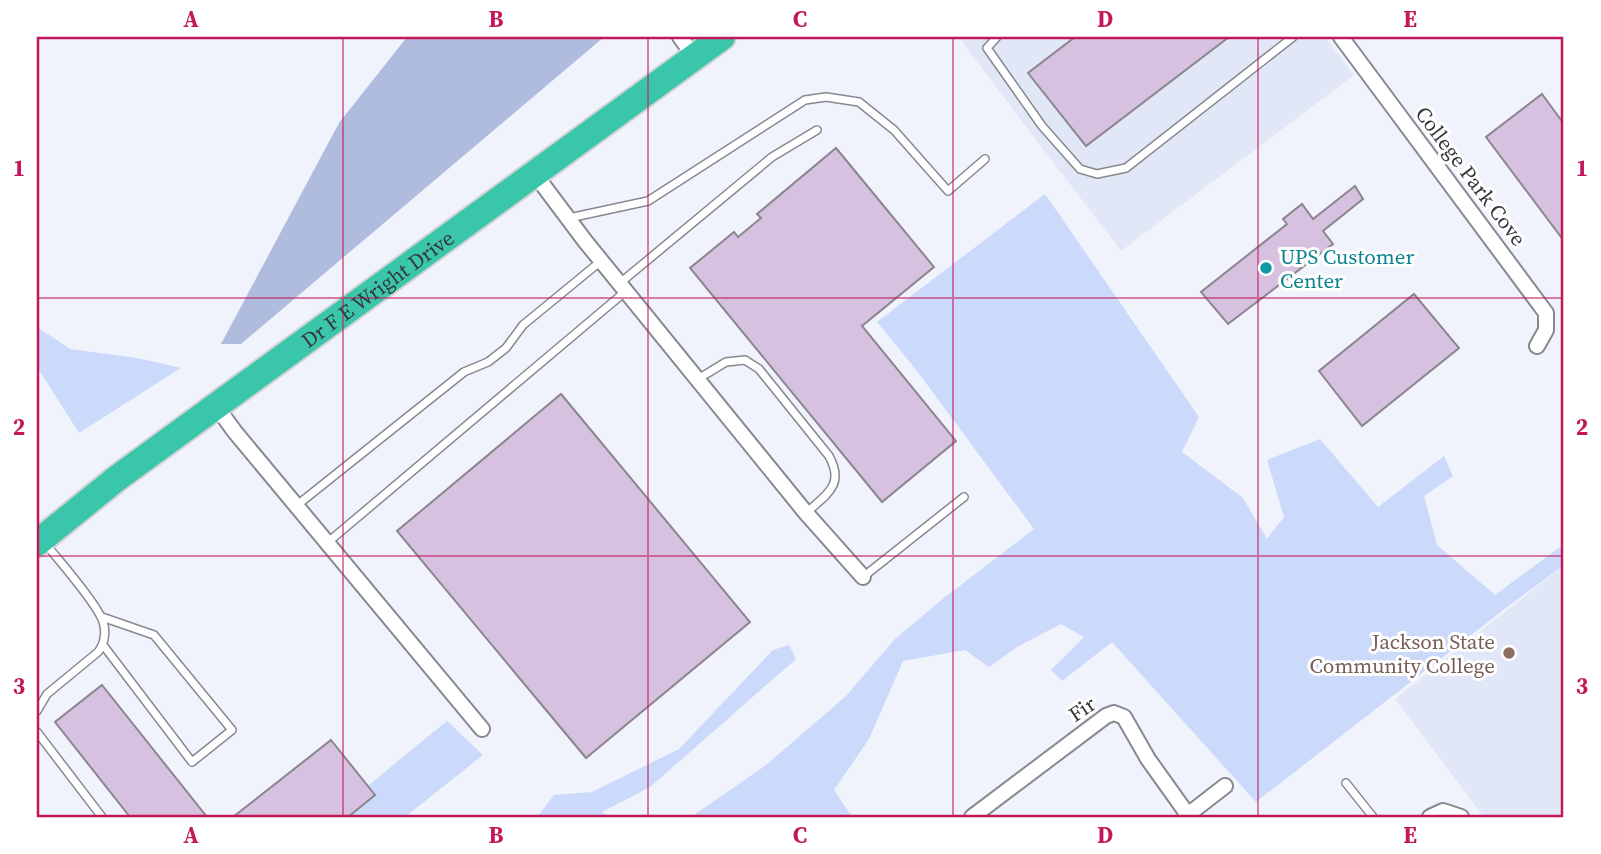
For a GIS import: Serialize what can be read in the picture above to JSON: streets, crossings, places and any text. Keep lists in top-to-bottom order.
{
  "streets": {
    "highway": ["Dr F E Wright Drive"],
    "street": ["College Park Cove", "Fir"]
  },
  "places": ["UPS Customer Center", "Jackson State Community College"],
  "grid": {
    "columns": [
      "A",
      "B",
      "C",
      "D",
      "E"
    ],
    "rows": ["1", "2", "3"]
  }
}
